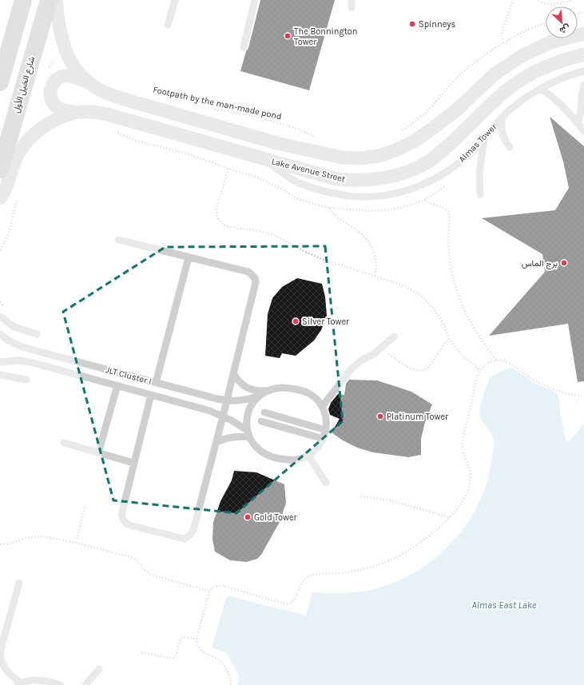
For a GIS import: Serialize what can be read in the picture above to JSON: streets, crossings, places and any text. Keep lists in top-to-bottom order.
{
  "streets": {
    "main road": ["شارع الخيل الأول"],
    "street": ["Lake Avenue Street"],
    "lane": ["Almas Tower", "JLT Cluster I"],
    "path": ["Footpath by the man-made pond"]
  },
  "crossings": [
    ["Almas Tower", "Lake Avenue Street"]
  ],
  "water": ["Almas East Lake"],
  "places": [
    "Spinneys",
    "The Bonnington Tower",
    "برج الماس",
    "Silver Tower",
    "Platinum Tower",
    "Gold Tower"
  ],
  "north": "bottom right"
}
